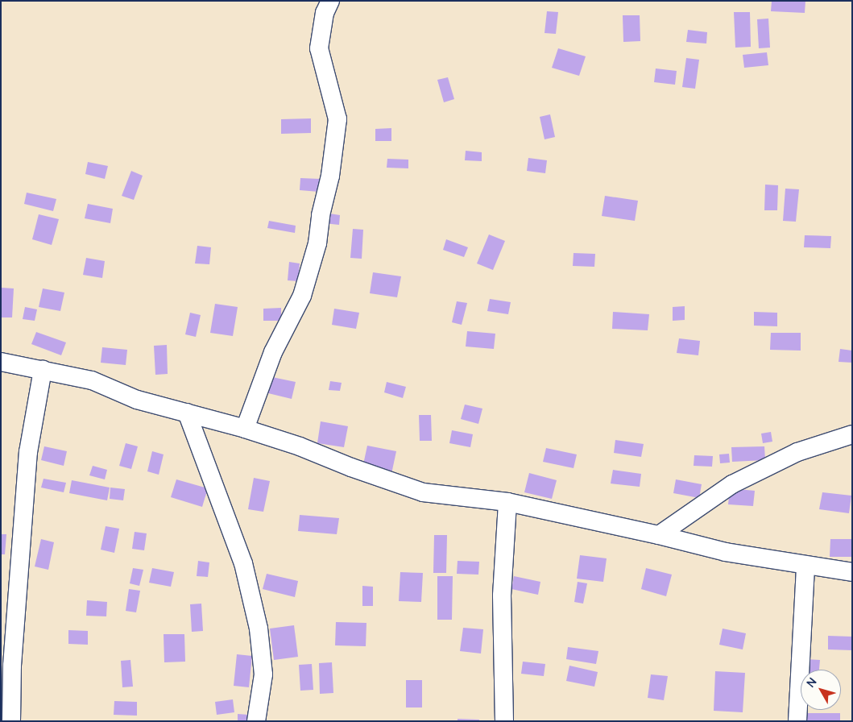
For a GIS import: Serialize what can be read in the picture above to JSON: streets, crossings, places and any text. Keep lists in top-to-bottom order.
{
  "north": "top left"
}
